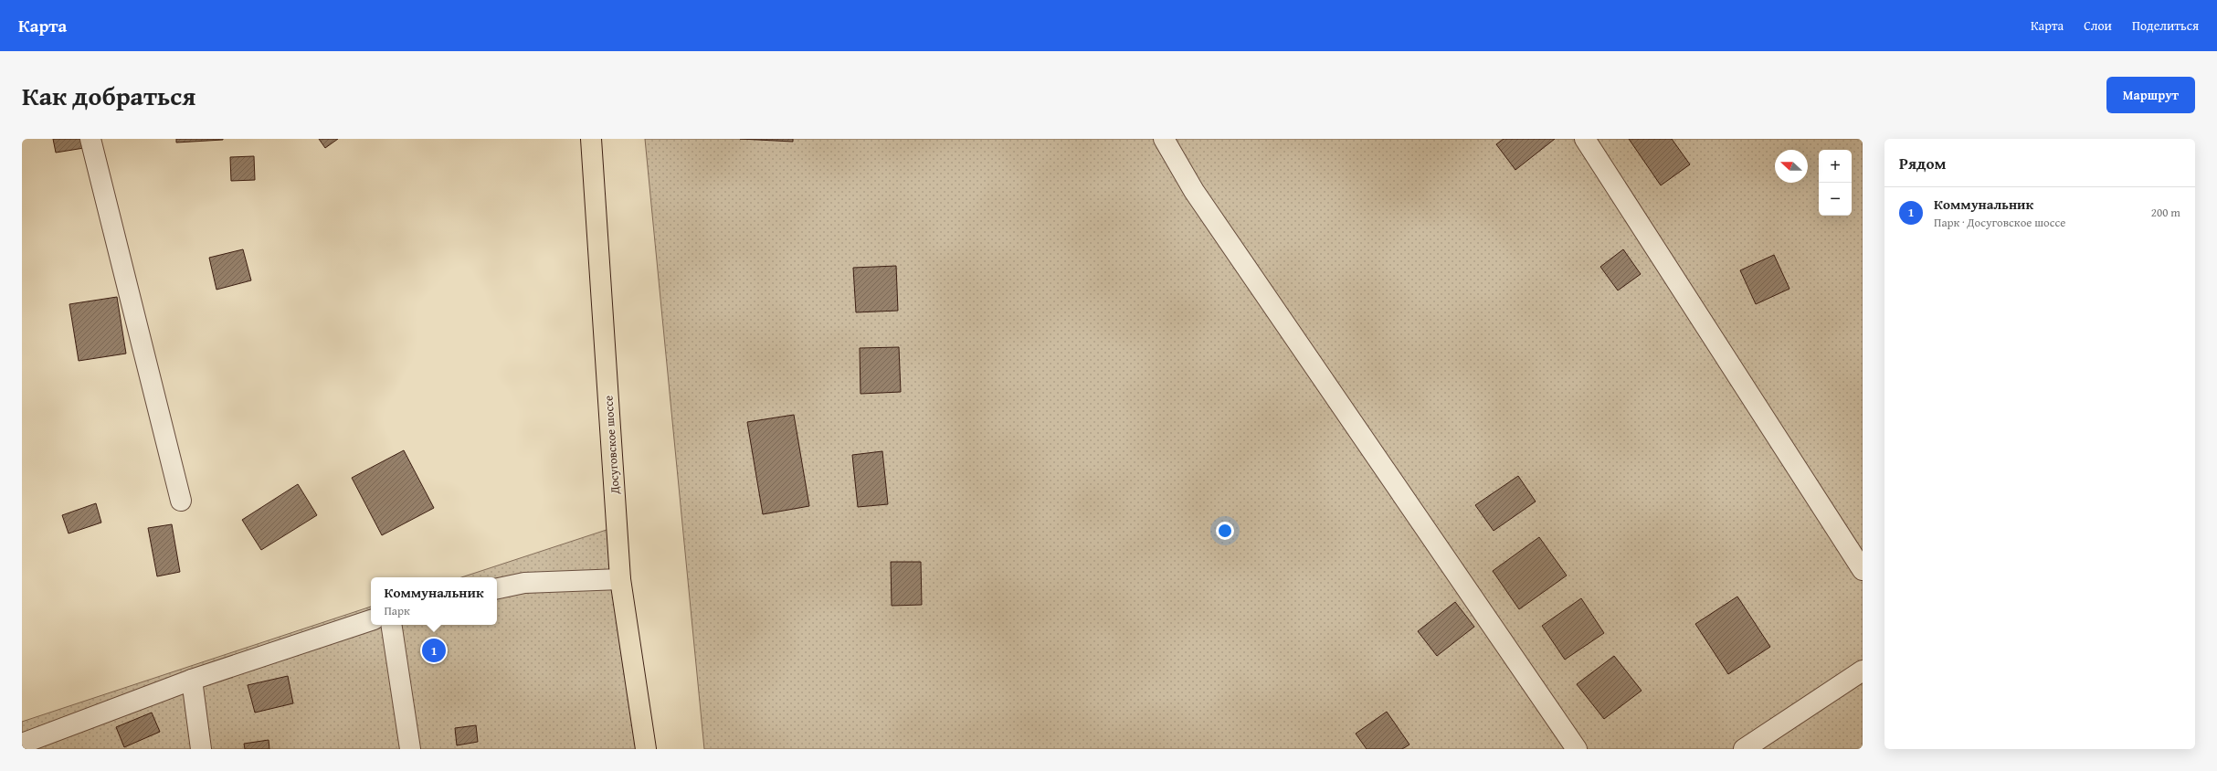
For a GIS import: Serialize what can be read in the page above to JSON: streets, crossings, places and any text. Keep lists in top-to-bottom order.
{
  "streets": {
    "main road": ["Досуговское шоссе"]
  },
  "north": "left",
  "page": {
    "header": "Карта",
    "nav": ["Карта", "Слои", "Поделиться"],
    "title": "Как добраться",
    "buttons": "Маршрут",
    "heading": "Рядом",
    "map_buttons": ["+", "−"],
    "list": [
      {
        "mark": "1",
        "name": "Коммунальник",
        "note": "Парк · Досуговское шоссе",
        "value": "200 m"
      }
    ],
    "popup": ["Коммунальник", "Парк"],
    "pins": "1"
  }
}
